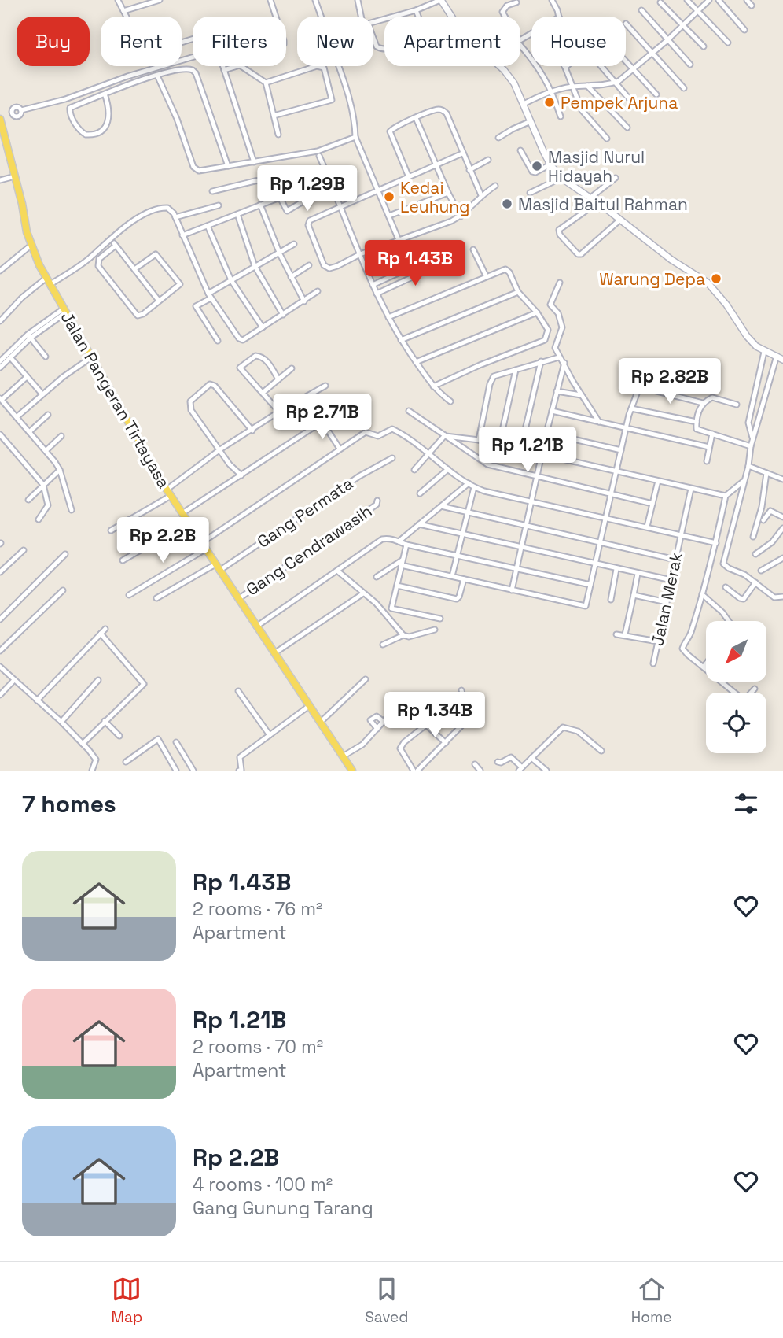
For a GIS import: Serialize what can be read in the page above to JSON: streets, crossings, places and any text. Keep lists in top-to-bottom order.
{
  "streets": {
    "main road": ["Jalan Pangeran Tirtayasa"],
    "street": ["Gang Permata", "Gang Cendrawasih", "Jalan Merak"]
  },
  "crossings": [
    ["Jalan Pangeran Tirtayasa", "Gang Permata"],
    ["Jalan Pangeran Tirtayasa", "Gang Cendrawasih"]
  ],
  "places": [
    "Pempek Arjuna",
    "Masjid Nurul Hidayah",
    "Kedai Leuhung",
    "Masjid Baitul Rahman",
    "Warung Depa"
  ],
  "north": "bottom left",
  "page": {
    "chip": [
      "Buy",
      "Rent",
      "Filters",
      "New",
      "Apartment",
      "House"
    ],
    "price": [
      "Rp 1.29B",
      "Rp 1.43B",
      "Rp 2.82B",
      "Rp 2.71B",
      "Rp 1.21B",
      "Rp 2.2B",
      "Rp 1.34B"
    ],
    "heading": "7 homes",
    "list": [
      {
        "name": "Rp 1.43B",
        "note": "2 rooms · 76 m² · Apartment"
      },
      {
        "name": "Rp 1.21B",
        "note": "2 rooms · 70 m² · Apartment"
      },
      {
        "name": "Rp 2.2B",
        "note": "4 rooms · 100 m² · Gang Gunung Tarang"
      }
    ],
    "tabs": ["Map", "Saved", "Home"]
  }
}
